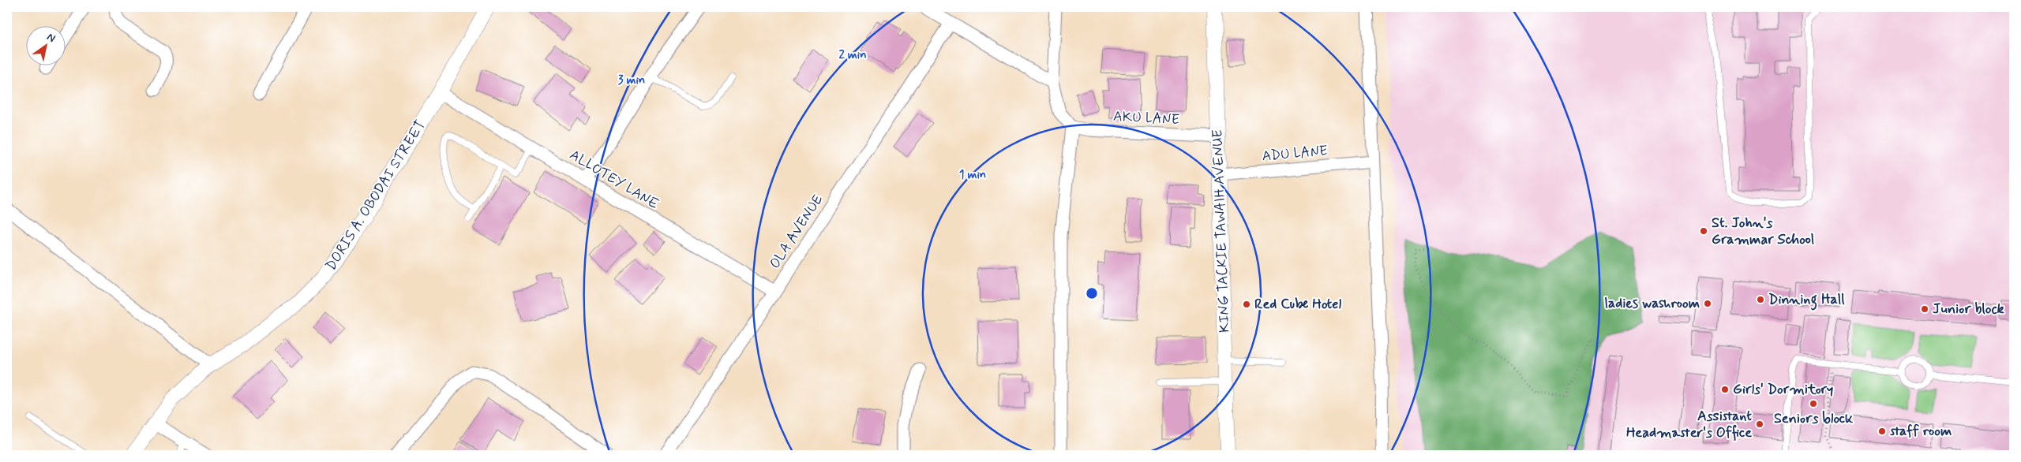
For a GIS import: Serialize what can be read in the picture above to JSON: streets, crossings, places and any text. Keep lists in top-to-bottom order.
{
  "streets": {
    "street": [
      "AKU LANE",
      "ADU LANE",
      "ALLOTEY LANE",
      "DORIS A. OBODAI STREET",
      "KING TACKIE TAWAIH AVENUE",
      "OLA AVENUE"
    ]
  },
  "crossings": [
    ["AKU LANE", "KING TACKIE TAWAIH AVENUE"],
    ["ADU LANE", "KING TACKIE TAWAIH AVENUE"],
    ["ALLOTEY LANE", "DORIS A. OBODAI STREET"],
    ["ALLOTEY LANE", "OLA AVENUE"]
  ],
  "places": [
    "St. John's Grammar School",
    "Dinning Hall",
    "ladies washroom",
    "Red Cube Hotel",
    "Junior block",
    "Girls' Dormitory",
    "Seniors block",
    "Assistant Headmaster's Office",
    "staff room"
  ],
  "north": "top right",
  "rings": ["2 min", "3 min", "1 min"]
}
